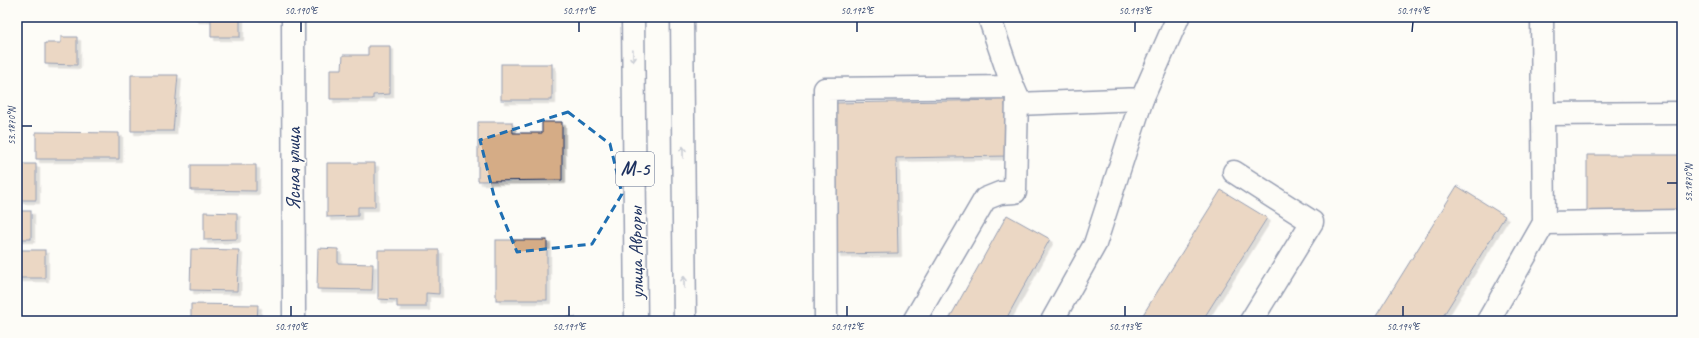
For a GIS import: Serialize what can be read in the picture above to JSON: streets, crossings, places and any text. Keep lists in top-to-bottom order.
{
  "streets": {
    "main road": ["Ясная улица", "М-5", "улица Авроры"]
  },
  "coordinates": [
    "50.190°E",
    "50.191°E",
    "50.192°E",
    "50.193°E",
    "50.194°E",
    "53.1870°N"
  ]
}
